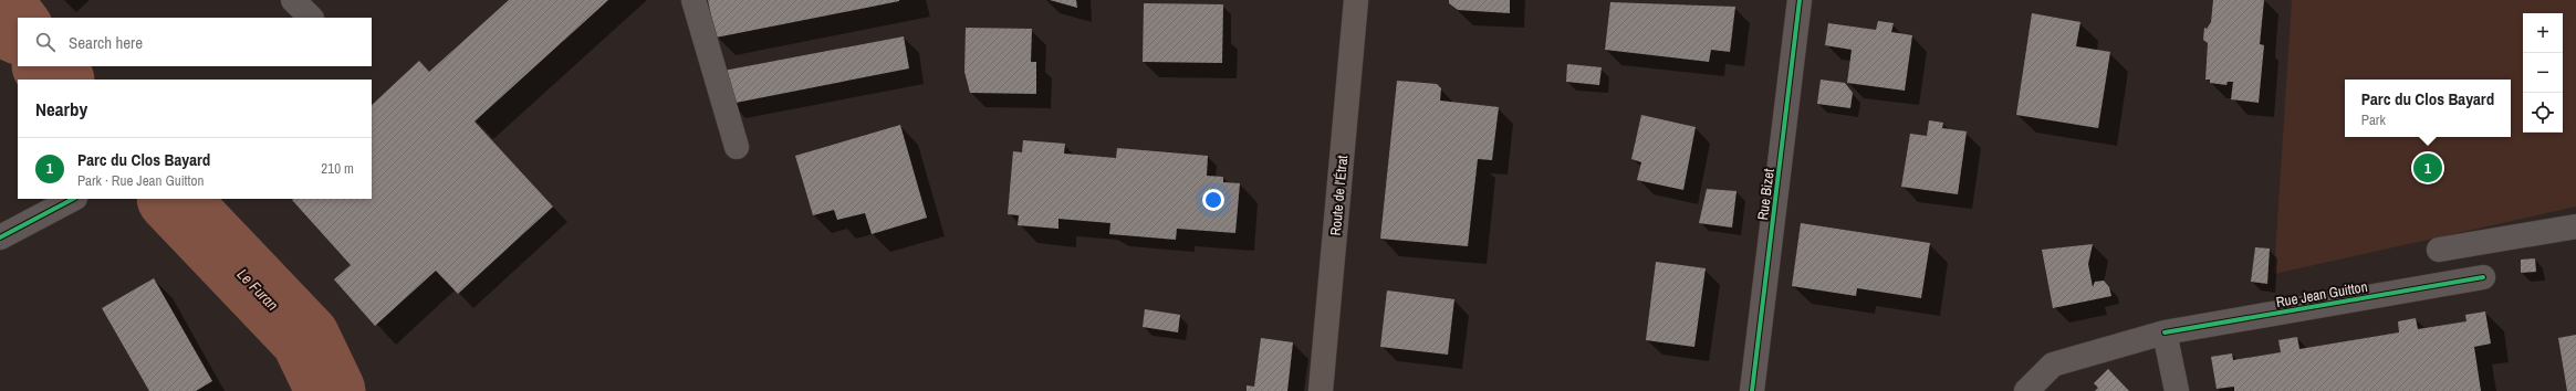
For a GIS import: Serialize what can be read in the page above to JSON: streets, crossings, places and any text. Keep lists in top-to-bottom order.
{
  "streets": {
    "main road": ["Route de l'Étrat"],
    "street": ["Rue Bizet", "Rue Jean Guitton"]
  },
  "water": ["Le Furan"],
  "page": {
    "map_buttons": ["+", "−"],
    "search": "Search here",
    "popup": ["Parc du Clos Bayard", "Park"],
    "heading": "Nearby",
    "list": [
      {
        "mark": "1",
        "name": "Parc du Clos Bayard",
        "note": "Park · Rue Jean Guitton",
        "value": "210 m"
      }
    ],
    "pins": "1"
  }
}
